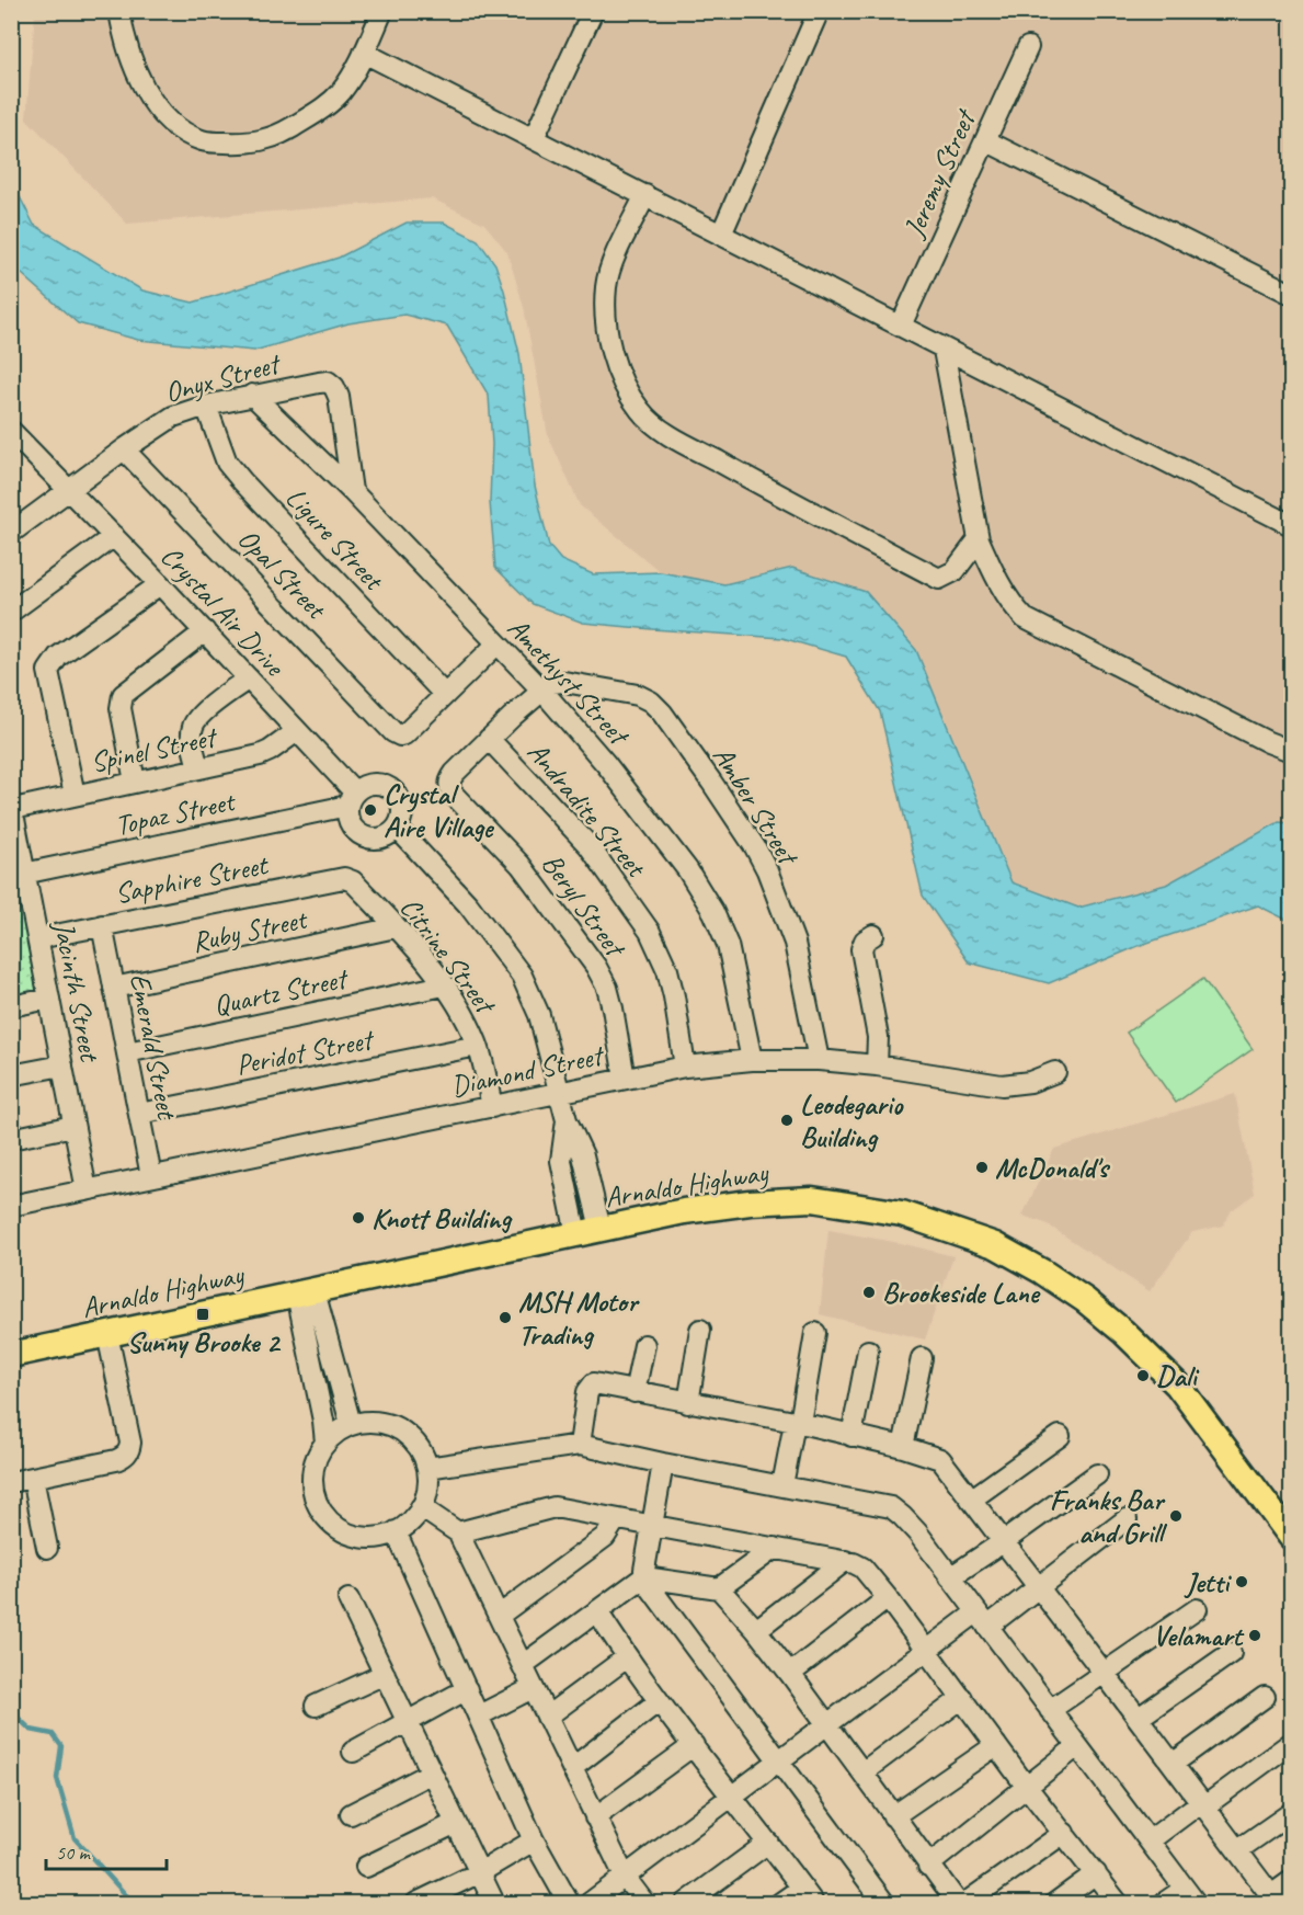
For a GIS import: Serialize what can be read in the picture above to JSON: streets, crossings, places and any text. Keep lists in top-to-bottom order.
{
  "streets": {
    "main road": ["Arnaldo Highway"],
    "street": [
      "Jeremy Street",
      "Onyx Street",
      "Ligure Street",
      "Opal Street",
      "Crystal Air Drive",
      "Amethyst Street",
      "Spinel Street",
      "Amber Street",
      "Andradite Street",
      "Topaz Street",
      "Sapphire Street",
      "Beryl Street",
      "Ruby Street",
      "Citrine Street",
      "Jacinth Street",
      "Quartz Street",
      "Emerald Street",
      "Peridot Street",
      "Diamond Street"
    ]
  },
  "crossings": [
    ["Onyx Street", "Ligure Street"],
    ["Onyx Street", "Opal Street"],
    ["Onyx Street", "Crystal Air Drive"],
    ["Onyx Street", "Amethyst Street"],
    ["Ligure Street", "Opal Street"],
    ["Crystal Air Drive", "Spinel Street"],
    ["Crystal Air Drive", "Topaz Street"],
    ["Amethyst Street", "Amber Street"],
    ["Amethyst Street", "Diamond Street"],
    ["Spinel Street", "Jacinth Street"],
    ["Amber Street", "Diamond Street"],
    ["Andradite Street", "Beryl Street"],
    ["Andradite Street", "Diamond Street"],
    ["Topaz Street", "Jacinth Street"],
    ["Sapphire Street", "Citrine Street"],
    ["Sapphire Street", "Jacinth Street"],
    ["Sapphire Street", "Emerald Street"],
    ["Beryl Street", "Diamond Street"],
    ["Ruby Street", "Citrine Street"],
    ["Ruby Street", "Emerald Street"],
    ["Citrine Street", "Quartz Street"],
    ["Citrine Street", "Peridot Street"],
    ["Citrine Street", "Diamond Street"],
    ["Jacinth Street", "Diamond Street"],
    ["Quartz Street", "Emerald Street"],
    ["Emerald Street", "Peridot Street"],
    ["Emerald Street", "Diamond Street"]
  ],
  "places": {
    "other": [
      "Crystal Aire Village",
      "Leodegario Building",
      "McDonald's",
      "Knott Building",
      "Brookeside Lane",
      "MSH Motor Trading",
      "Dali",
      "Franks Bar and Grill",
      "Jetti",
      "Velamart"
    ],
    "transit": ["Sunny Brooke 2"]
  },
  "scale_bar": "50 m"
}
